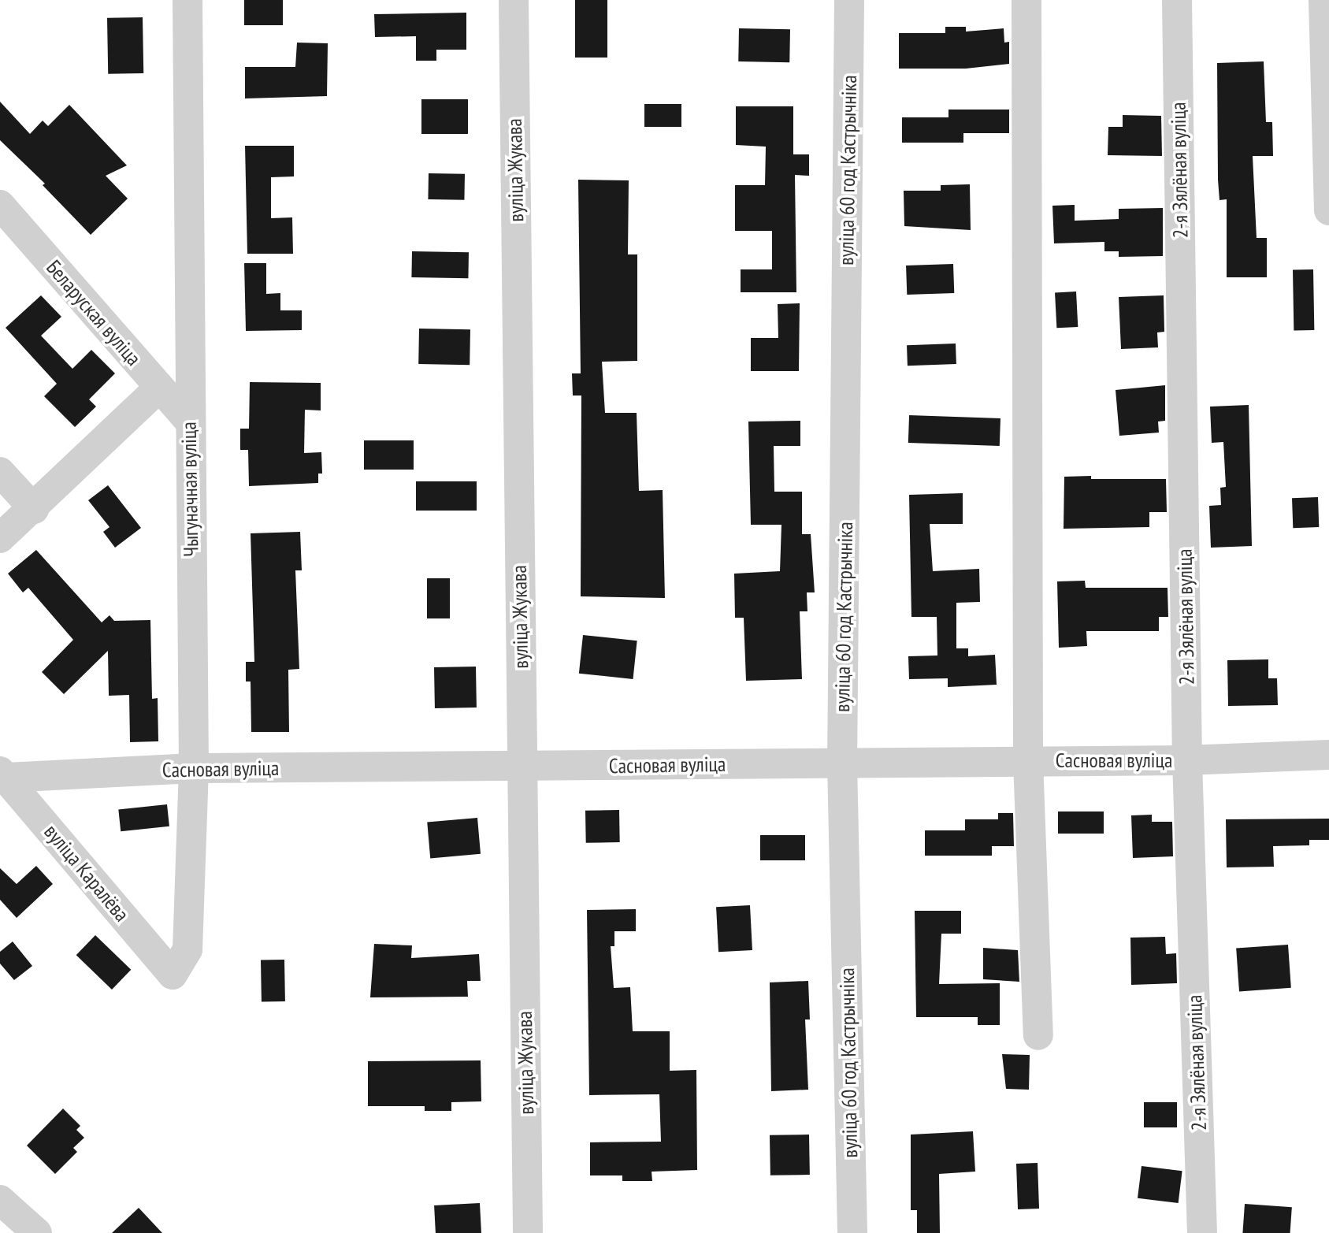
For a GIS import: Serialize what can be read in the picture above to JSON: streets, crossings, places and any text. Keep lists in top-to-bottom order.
{
  "streets": {
    "street": [
      "вуліца Жукава",
      "вуліца 60 год Кастрычніка",
      "2-я Зялёная вуліца",
      "Беларуская вуліца",
      "Чыгуначная вуліца",
      "Сасновая вуліца",
      "вуліца Каралёва"
    ]
  },
  "crossings": [
    ["вуліца Жукава", "Сасновая вуліца"],
    ["вуліца 60 год Кастрычніка", "Сасновая вуліца"],
    ["2-я Зялёная вуліца", "Сасновая вуліца"],
    ["Беларуская вуліца", "Чыгуначная вуліца"],
    ["Чыгуначная вуліца", "Сасновая вуліца"],
    ["Чыгуначная вуліца", "вуліца Каралёва"],
    ["Сасновая вуліца", "вуліца Каралёва"]
  ]
}
